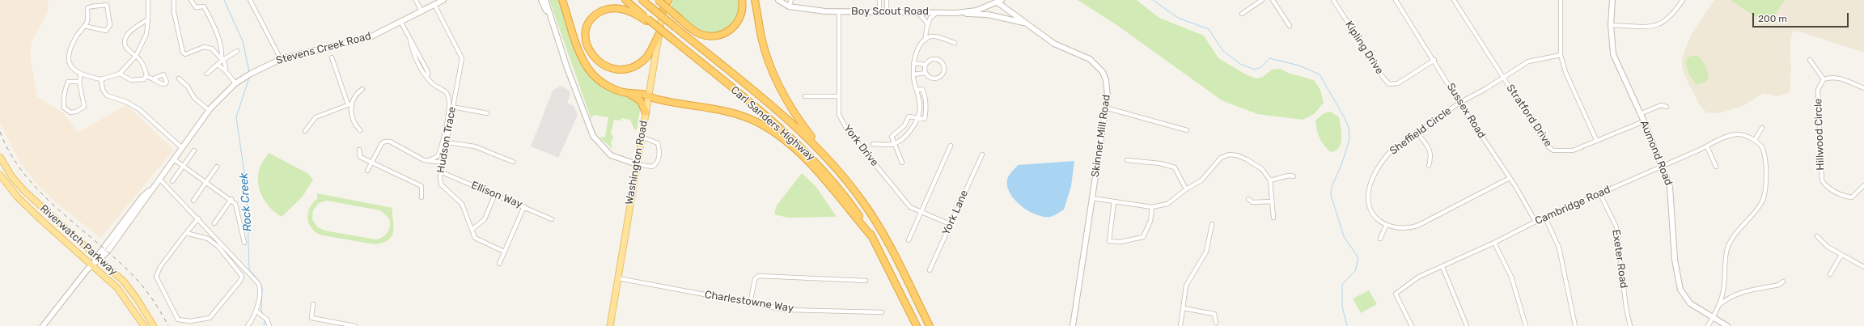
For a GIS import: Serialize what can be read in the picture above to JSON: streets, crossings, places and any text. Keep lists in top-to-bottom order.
{
  "streets": {
    "highway": ["Carl Sanders Highway"],
    "main road": ["Washington Road", "Riverwatch Parkway"],
    "street": [
      "Boy Scout Road",
      "Kipling Drive",
      "Stevens Creek Road",
      "Sussex Road",
      "Stratford Drive",
      "Sheffield Circle",
      "Hillwood Circle",
      "Skinner Mill Road",
      "Hudson Trace",
      "York Drive",
      "Aumond Road",
      "Ellison Way",
      "Cambridge Road",
      "York Lane",
      "Exeter Road",
      "Charlestowne Way"
    ]
  },
  "crossings": [
    ["Boy Scout Road", "Skinner Mill Road"],
    ["Boy Scout Road", "York Drive"],
    ["Kipling Drive", "Sussex Road"],
    ["Stevens Creek Road", "Hudson Trace"],
    ["Stevens Creek Road", "Riverwatch Parkway"],
    ["Sussex Road", "Sheffield Circle"],
    ["Sussex Road", "Cambridge Road"],
    ["Stratford Drive", "Sheffield Circle"],
    ["Stratford Drive", "Aumond Road"],
    ["Hudson Trace", "Ellison Way"],
    ["York Drive", "York Lane"],
    ["Aumond Road", "Cambridge Road"],
    ["Washington Road", "Charlestowne Way"],
    ["Cambridge Road", "Exeter Road"]
  ],
  "water": ["Rock Creek"],
  "scale_bar": "200 m"
}
